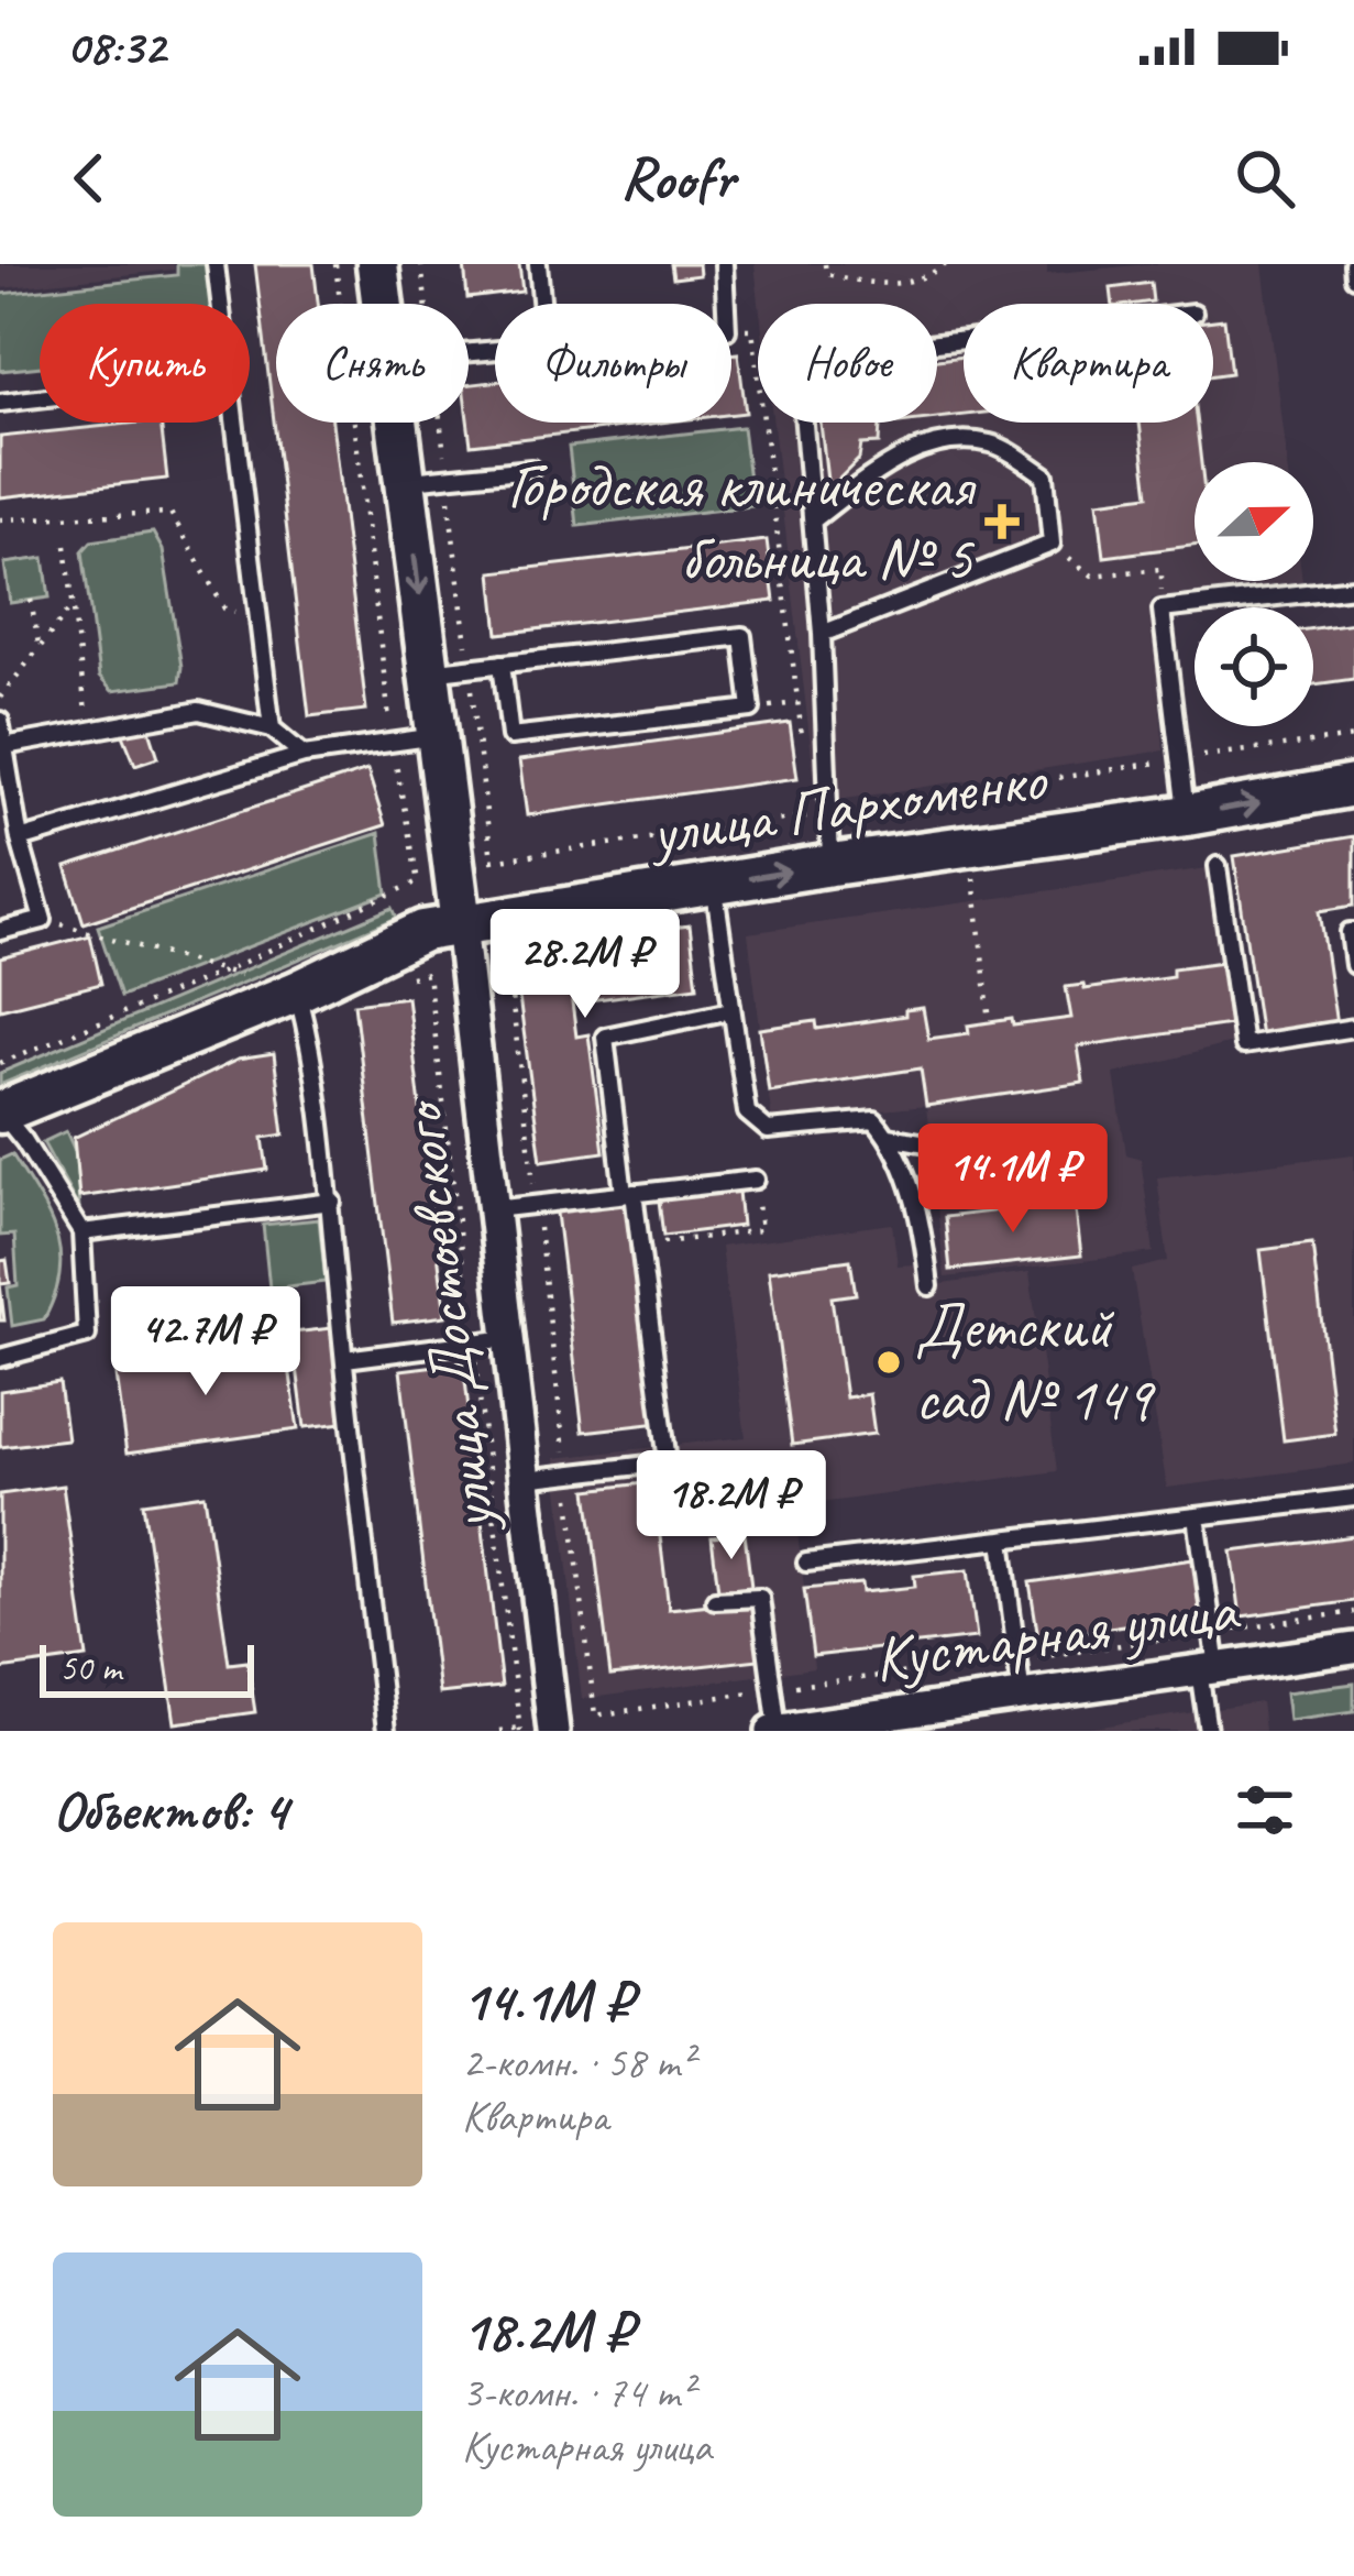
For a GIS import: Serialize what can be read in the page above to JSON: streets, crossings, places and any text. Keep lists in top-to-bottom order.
{
  "streets": {
    "street": ["улица Пархоменко", "улица Достоевского", "Кустарная улица"]
  },
  "crossings": [
    ["улица Пархоменко", "улица Достоевского"]
  ],
  "places": {
    "health": ["Городская клиническая больница № 5"],
    "other": ["Детский сад № 149"]
  },
  "scale_bar": "50 m",
  "north": "right",
  "page": {
    "status": "08:32",
    "header": "Roofr",
    "chip": [
      "Купить",
      "Снять",
      "Фильтры",
      "Новое",
      "Квартира"
    ],
    "price": [
      "28.2M ₽",
      "14.1M ₽",
      "42.7M ₽",
      "18.2M ₽"
    ],
    "scale": "50 m",
    "heading": "Объектов: 4",
    "list": [
      {
        "name": "14.1M ₽",
        "note": "2-комн. · 58 m² · Квартира"
      },
      {
        "name": "18.2M ₽",
        "note": "3-комн. · 74 m² · Кустарная улица"
      }
    ]
  }
}
